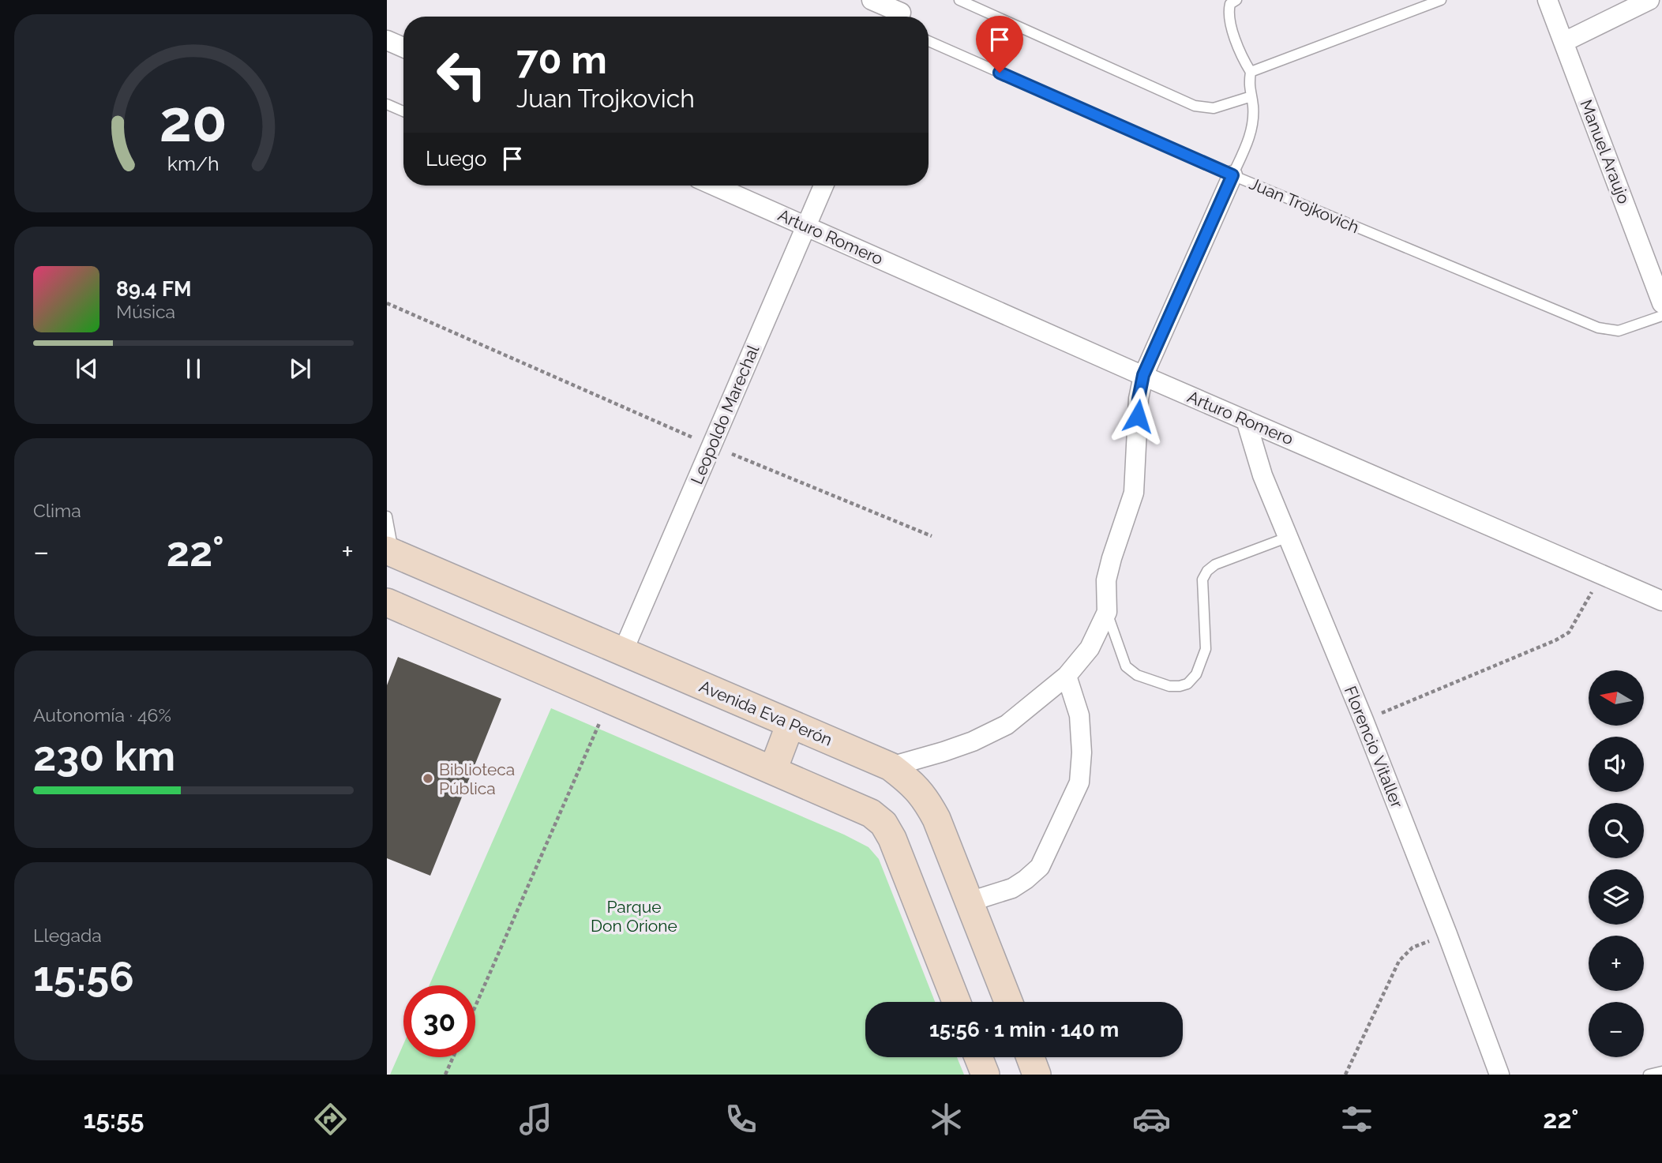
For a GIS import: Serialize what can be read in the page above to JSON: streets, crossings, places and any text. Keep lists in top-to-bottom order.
{
  "streets": {
    "main road": ["Avenida Eva Perón"],
    "street": [
      "Manuel Araujo",
      "Arturo Romero",
      "Leopoldo Marechal",
      "Florencio Vitaller"
    ],
    "lane": ["Juan Trojkovich"]
  },
  "crossings": [
    ["Arturo Romero", "Leopoldo Marechal"],
    ["Arturo Romero", "Florencio Vitaller"],
    ["Leopoldo Marechal", "Avenida Eva Perón"]
  ],
  "parks": ["Parque Don Orione"],
  "places": ["Biblioteca Pública"],
  "north": "left",
  "page": {
    "turn": ["70 m", "Juan Trojkovich"],
    "then": "Luego",
    "song": ["89.4 FM", "Música"],
    "tile": [
      "Clima",
      ["Autonomía · 46%", "230 km"],
      ["Llegada", "15:56"]
    ],
    "heat": ["−", "22°", "+"],
    "map_buttons": ["+", "−"],
    "limit": "30",
    "trip": "15:56 · 1 min · 140 m",
    "tabs": ["15:55", "22°"],
    "gauge": ["20", "km/h"]
  }
}
